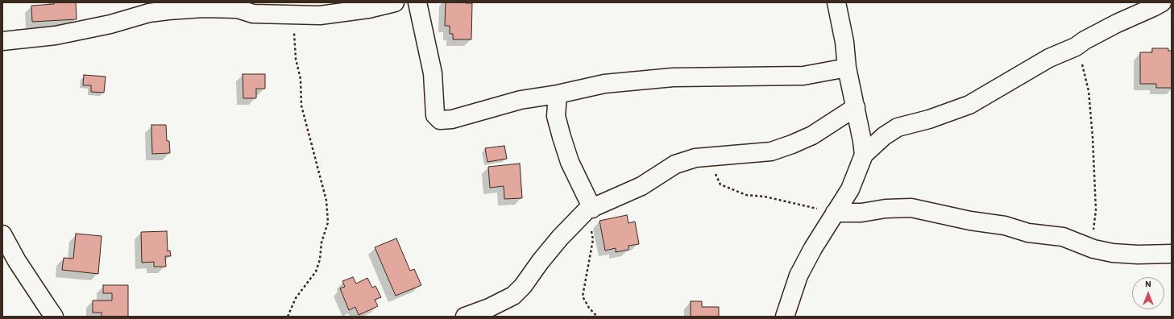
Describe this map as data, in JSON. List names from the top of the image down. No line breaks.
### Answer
{"north":"top"}
